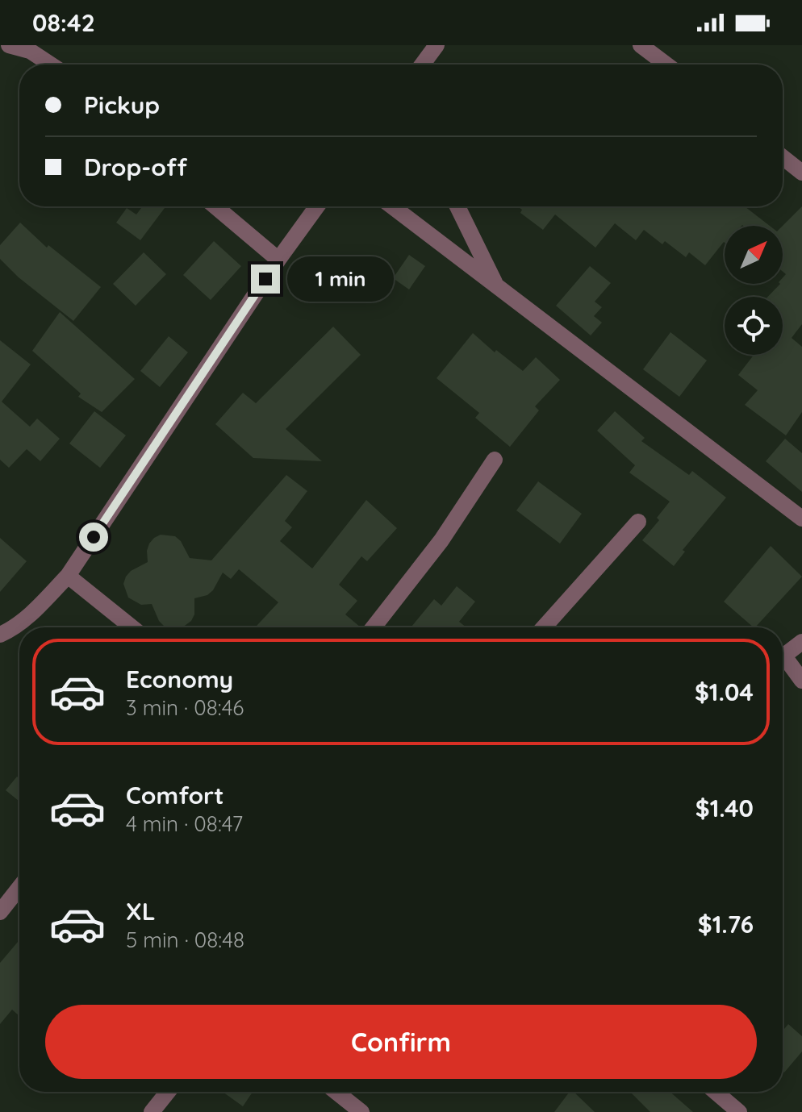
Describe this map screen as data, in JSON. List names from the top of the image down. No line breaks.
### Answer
{"north":"top right","page":{"status":"08:42","banner":["Pickup","Drop-off"],"bubble":"1 min","list":[{"name":"Economy","note":"3 min · 08:46","value":"$1.04"},{"name":"Comfort","note":"4 min · 08:47","value":"$1.40"},{"name":"XL","note":"5 min · 08:48","value":"$1.76"}],"buttons":"Confirm"}}
